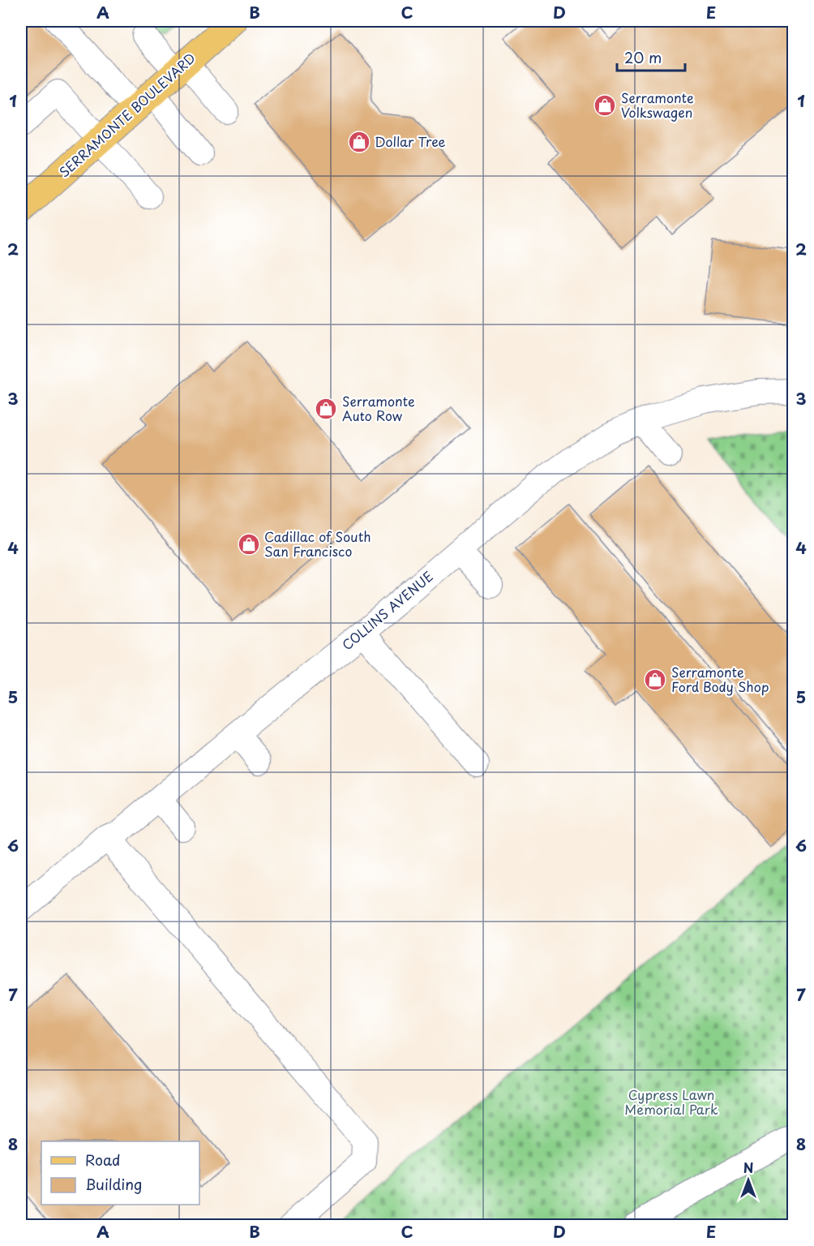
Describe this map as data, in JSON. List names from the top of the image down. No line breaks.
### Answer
{"streets":{"main road":["SERRAMONTE BOULEVARD"],"street":["COLLINS AVENUE"]},"parks":["Cypress Lawn Memorial Park"],"places":{"shop":["Serramonte Volkswagen","Dollar Tree","Serramonte Auto Row","Cadillac of South San Francisco","Serramonte Ford Body Shop"]},"legend":["Road","Building"],"scale_bar":"20 m","north":"top","grid":{"columns":["A","B","C","D","E"],"rows":["1","2","3","4","5","6","7","8"]}}
